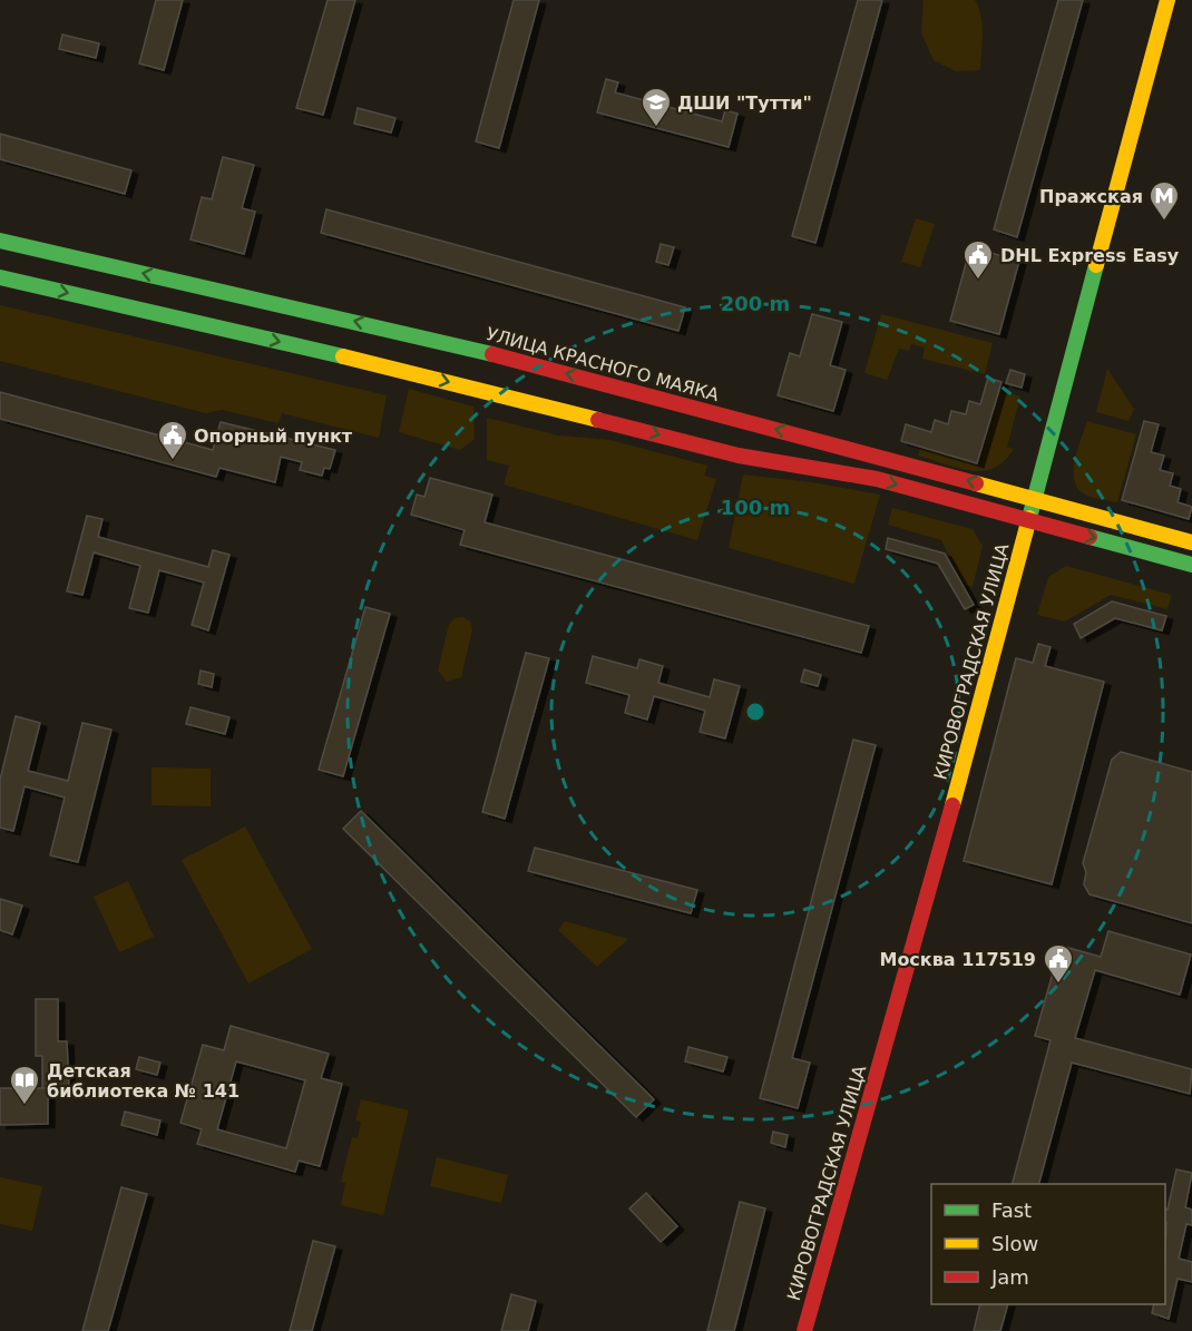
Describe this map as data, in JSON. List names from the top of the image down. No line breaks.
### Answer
{"streets":{"street":["УЛИЦА КРАСНОГО МАЯКА","КИРОВОГРАДСКАЯ УЛИЦА"]},"crossings":[["УЛИЦА КРАСНОГО МАЯКА","КИРОВОГРАДСКАЯ УЛИЦА"]],"places":{"school or university":["ДШИ \"Тутти\""],"metro station":["Пражская"],"public building":["DHL Express Easy","Опорный пункт","Москва 117519"],"library":["Детская библиотека № 141"]},"legend":["Fast","Slow","Jam"],"rings":["200 m","100 m"]}
